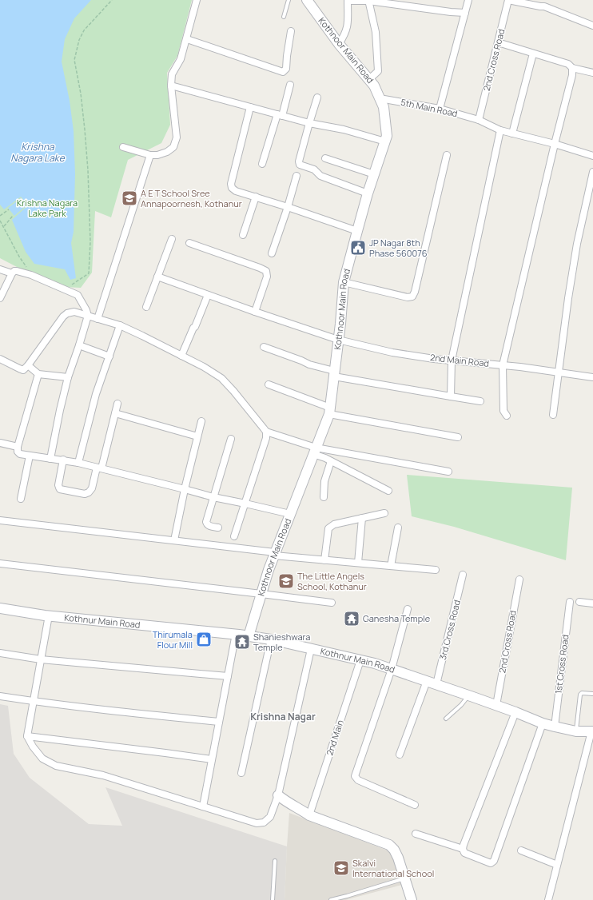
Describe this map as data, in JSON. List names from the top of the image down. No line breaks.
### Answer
{"streets":{"street":["Kothnoor Main Road","2nd Cross Road","5th Main Road","2nd Main Road","Kothnur Main Road","3rd Cross Road","1st Cross Road","2nd Main"]},"crossings":[["Kothnoor Main Road","5th Main Road"],["Kothnoor Main Road","2nd Main Road"],["Kothnoor Main Road","Kothnur Main Road"],["2nd Cross Road","5th Main Road"],["2nd Cross Road","Kothnur Main Road"],["Kothnur Main Road","3rd Cross Road"],["Kothnur Main Road","1st Cross Road"],["Kothnur Main Road","2nd Main"]],"districts":["Krishna Nagar"],"water":["Krishna Nagara Lake"],"parks":["Krishna Nagara Lake Park"],"places":{"school or university":["A E T School Sree Annapoornesh, Kothanur","The Little Angels School, Kothanur","Skalvi International School"],"public building":["JP Nagar 8th Phase 560076"],"temple":["Ganesha Temple","Shanieshwara Temple"],"shop":["Thirumala Flour Mill"]}}
